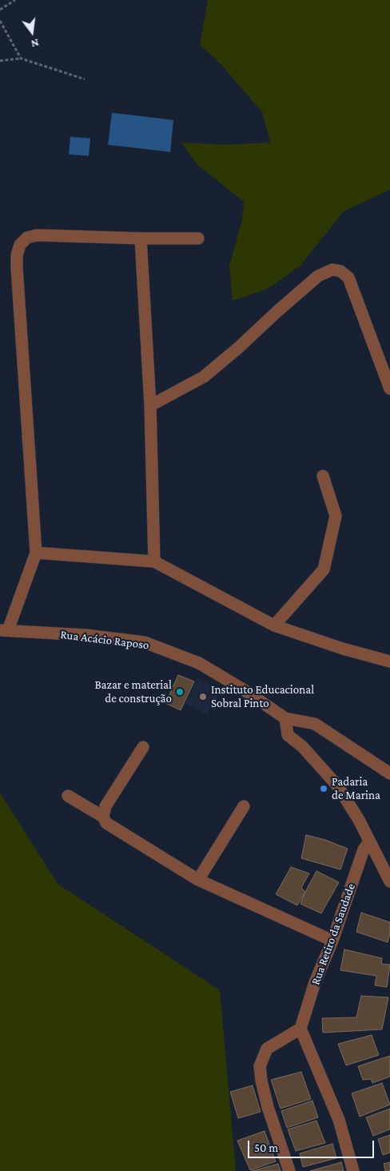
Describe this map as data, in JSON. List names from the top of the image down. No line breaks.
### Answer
{"streets":{"street":["Rua Acácio Raposo","Rua Retiro da Saudade"]},"places":["Bazar e material de construção","Instituto Educacional Sobral Pinto","Padaria de Marina"],"scale_bar":"50 m","north":"bottom"}
